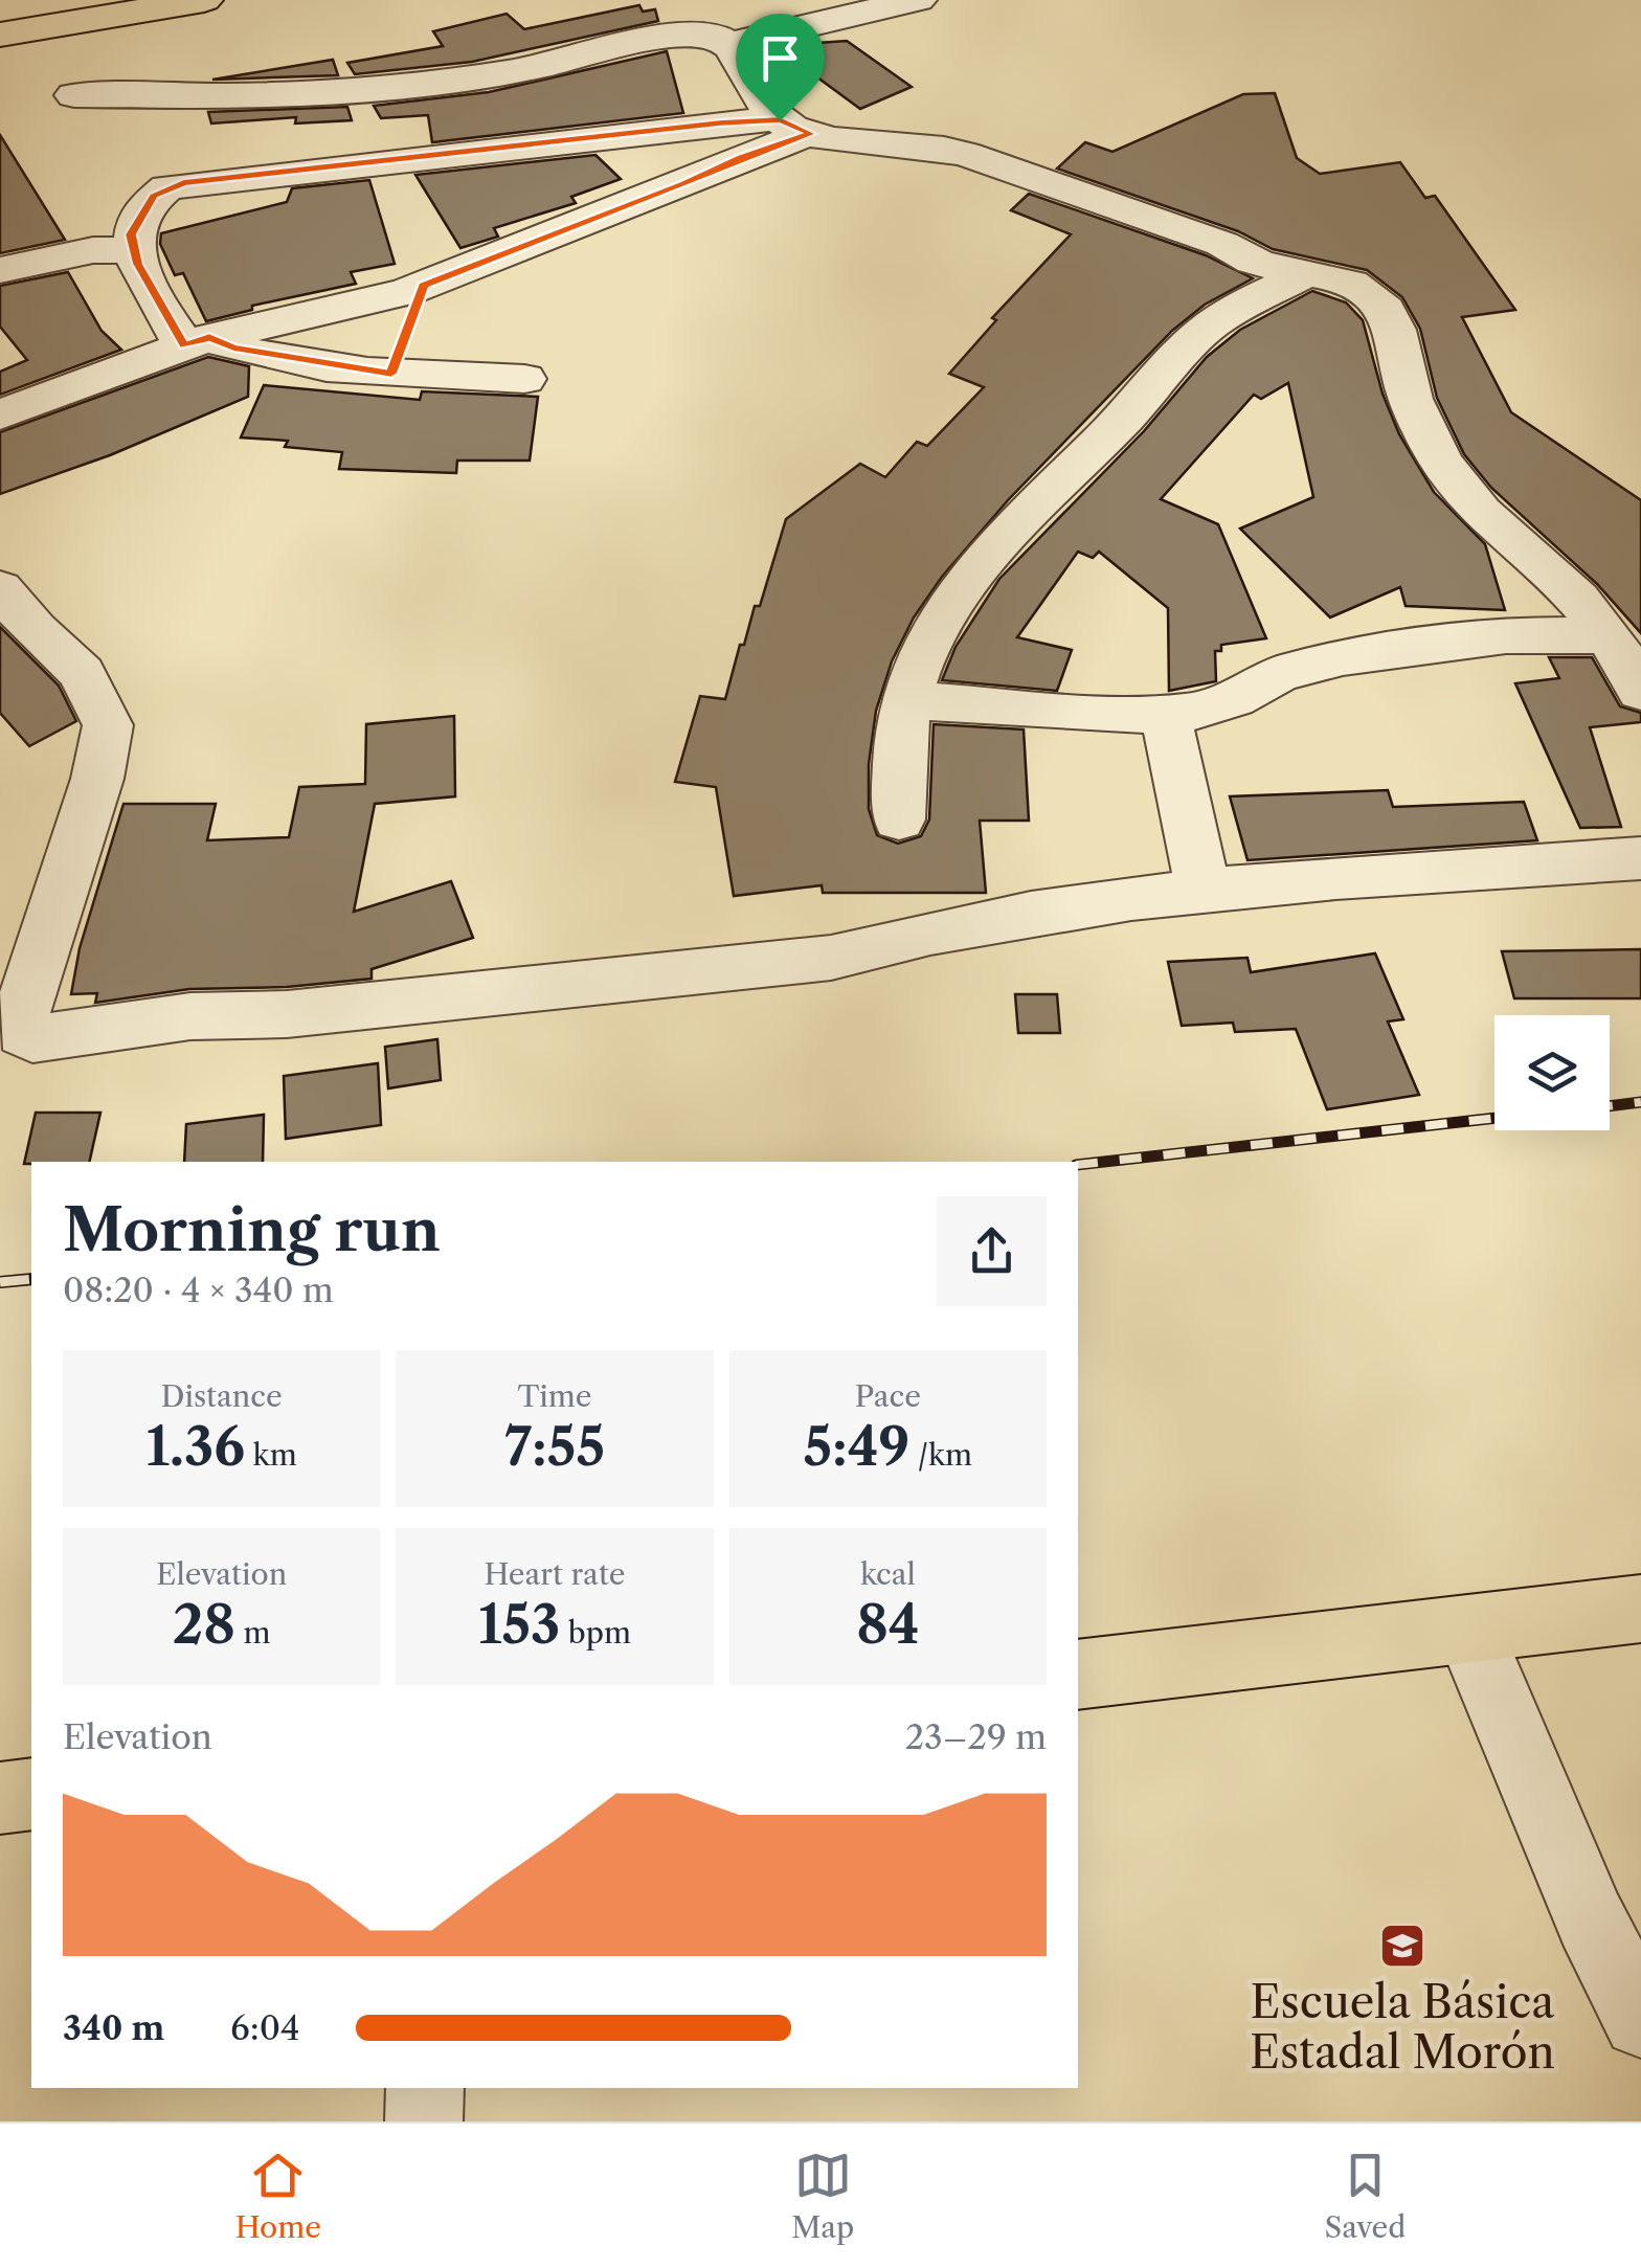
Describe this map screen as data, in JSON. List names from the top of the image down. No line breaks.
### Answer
{"places":{"school or university":["Escuela Básica Estadal Morón"]},"page":{"heading":["Morning run","08:20 · 4 × 340 m"],"stats":[["Distance","1.36 km"],["Time","7:55"],["Pace","5:49 /km"],["Elevation","28 m"],["Heart rate","153 bpm"],["kcal","84"]],"chart":["Elevation","23–29 m"],"list":[{"name":"340 m","note":"6:04"}],"tabs":["Home","Map","Saved"]}}
